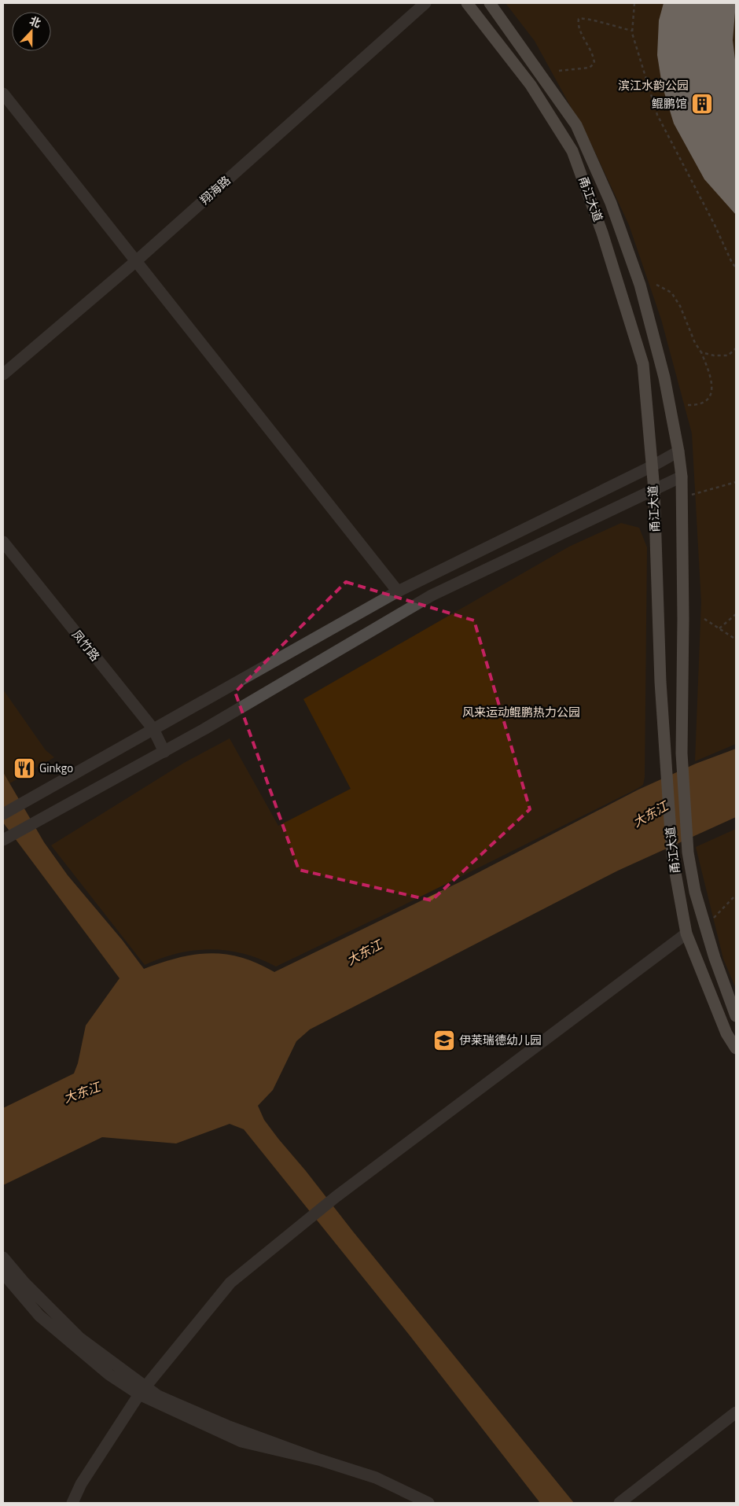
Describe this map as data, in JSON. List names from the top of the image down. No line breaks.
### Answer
{"streets":{"main road":["甬江大道"],"street":["翔海路","凤竹路"]},"water":["大东江"],"parks":["滨江水韵公园","风来运动鲲鹏热力公园"],"places":{"building":["鲲鹏馆"],"restaurant":["Ginkgo"],"school or university":["伊莱瑞德幼儿园"]},"north":"top"}
